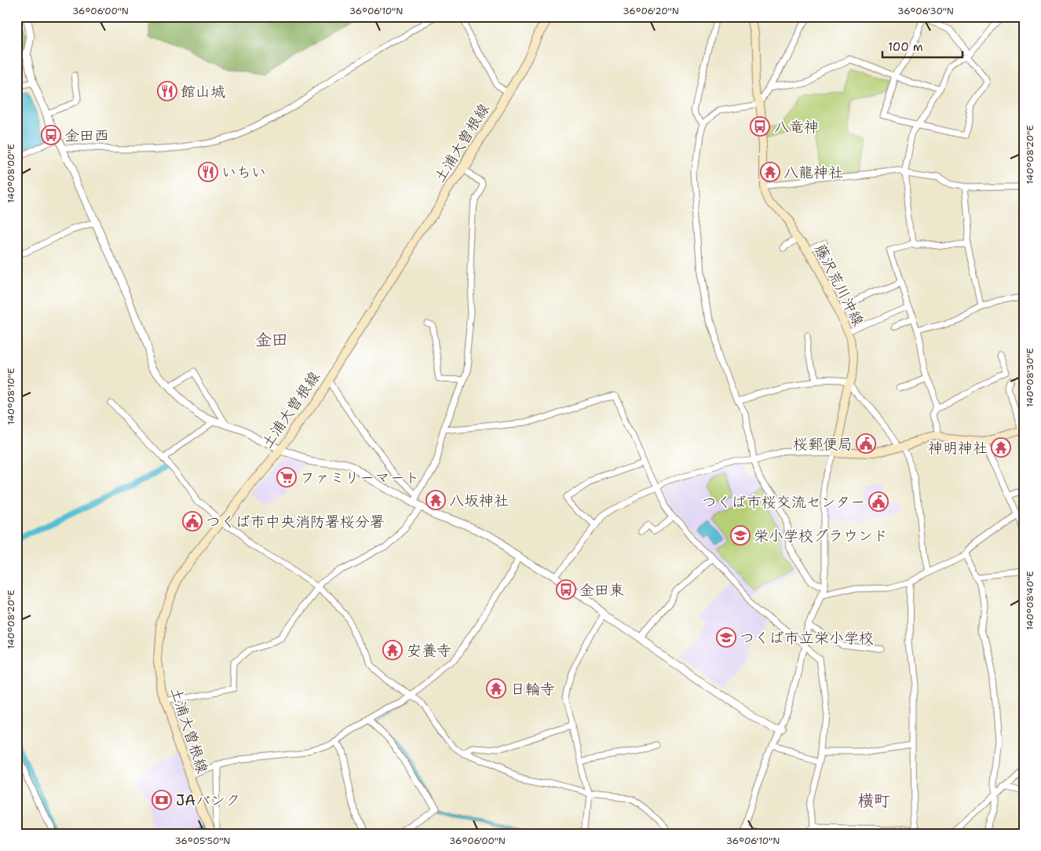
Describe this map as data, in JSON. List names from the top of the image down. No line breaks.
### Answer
{"streets":{"main road":["土浦大曽根線","藤沢荒川沖線"]},"districts":["金田","横町"],"places":{"restaurant":["館山城","いちい"],"bus stop":["八竜神","金田西","金田東"],"temple":["八龍神社","神明神社","八坂神社","安養寺","日輪寺"],"public building":["桜郵便局","つくば市桜交流センター","つくば市中央消防署桜分署"],"supermarket":["ファミリーマート"],"school or university":["栄小学校グラウンド","つくば市立栄小学校"],"bank":["JAバンク"]},"scale_bar":"100 m","coordinates":["36°06'00\"N","36°06'10\"N","36°06'20\"N","36°06'30\"N","140°08'20\"E","140°08'00\"E","140°08'30\"E","140°08'10\"E","140°08'40\"E","36°05'50\"N"]}
